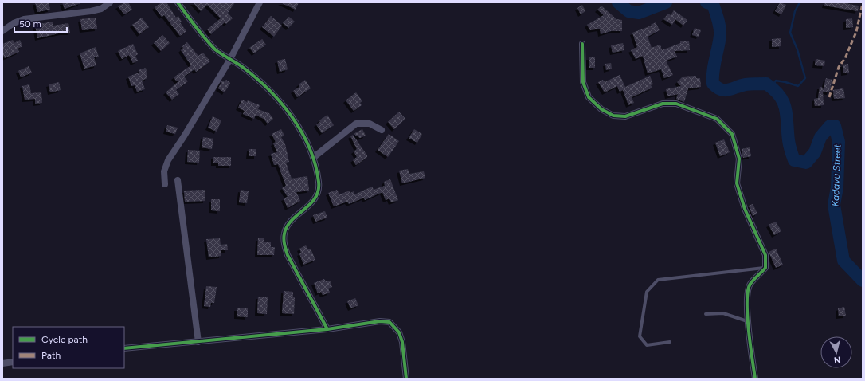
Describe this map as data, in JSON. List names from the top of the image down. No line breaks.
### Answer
{"water":["Kadavu Street"],"legend":["Cycle path","Path"],"scale_bar":"50 m","north":"bottom"}
